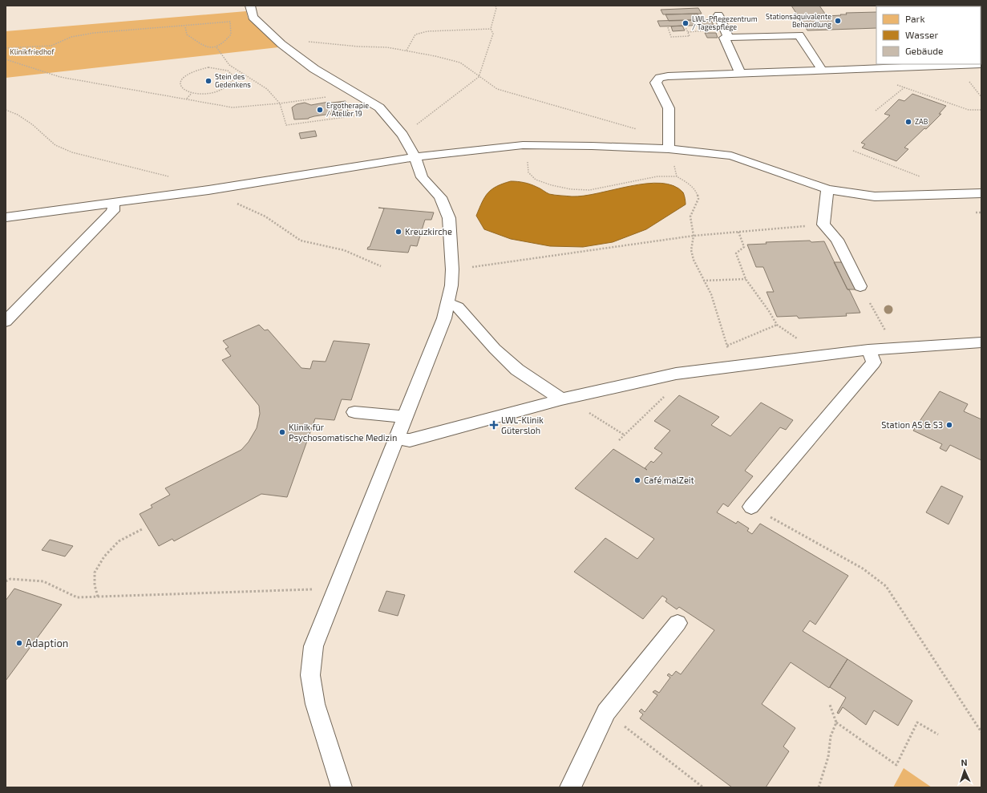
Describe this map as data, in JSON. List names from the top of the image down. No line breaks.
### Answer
{"parks":["Klinikfriedhof"],"places":{"other":["Stationsäquivalente Behandlung","LWL-Pflegezentrum / Tagespflege","Stein des Gedenkens","Ergotherapie / Ateller 19","ZAB","Kreuzkirche","Station AS & S3","Klinik für Psychosomatische Medizin","Café malZeit","Adaption"],"health":["LWL-Klinik Gütersloh"]},"legend":["Park","Wasser","Gebäude"],"north":"top"}
